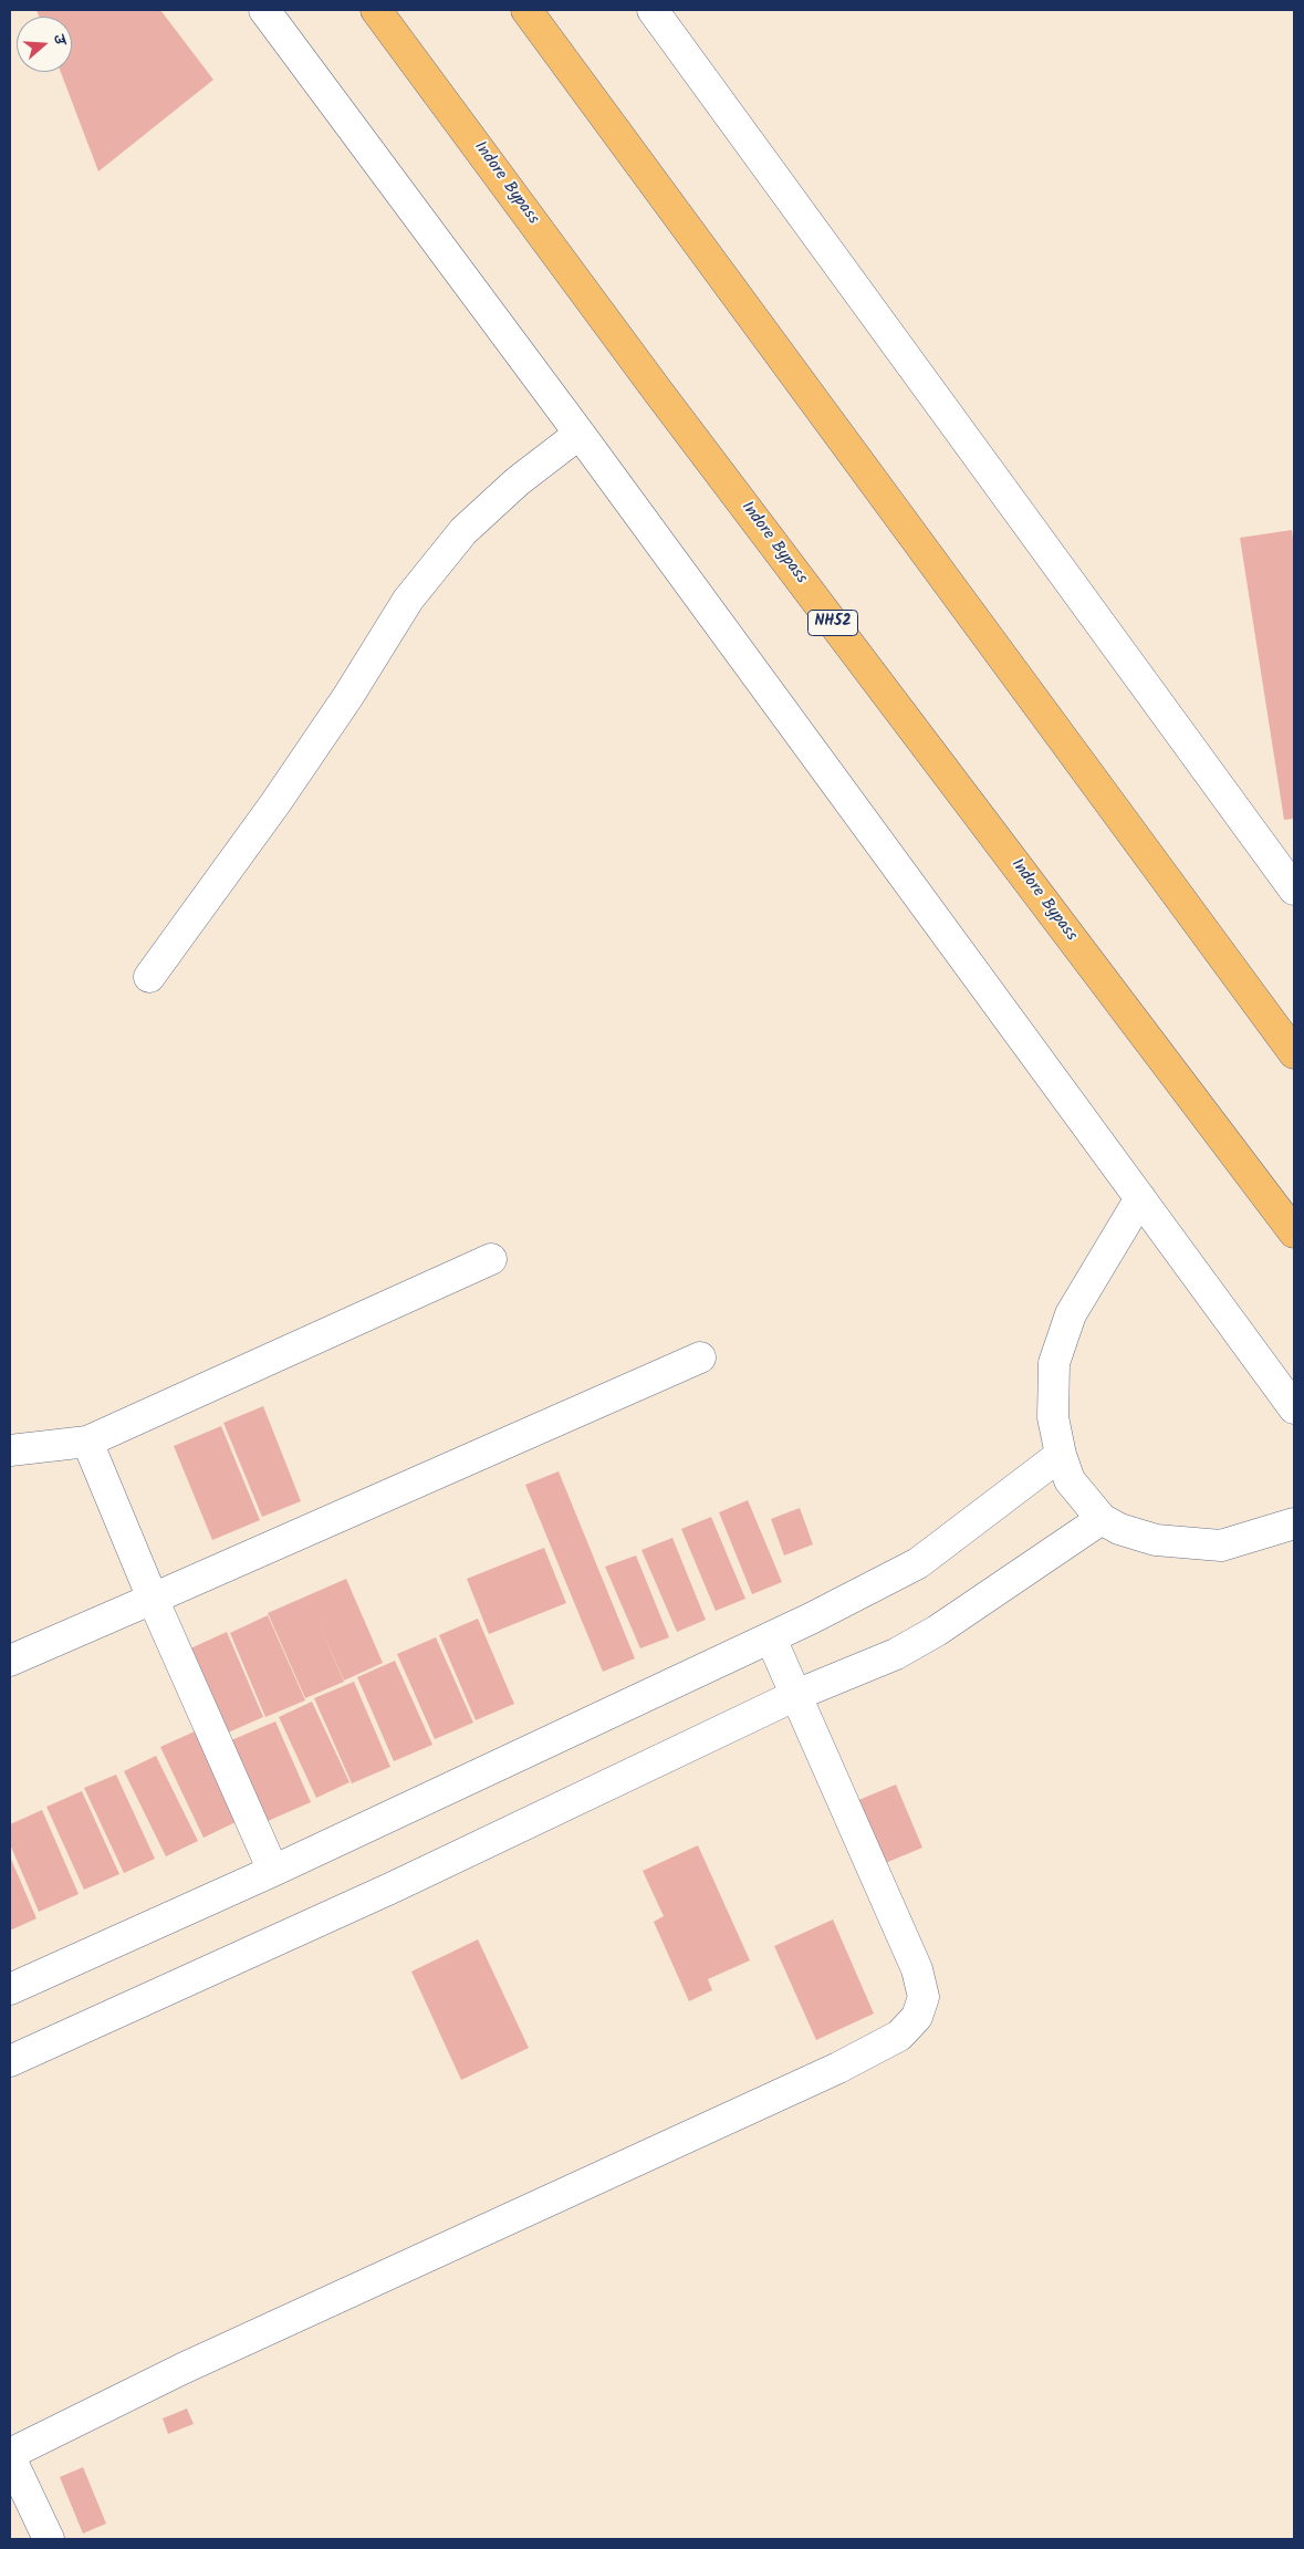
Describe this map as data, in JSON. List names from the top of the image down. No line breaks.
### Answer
{"streets":{"highway":["Indore Bypass","NH52"]},"north":"right"}
